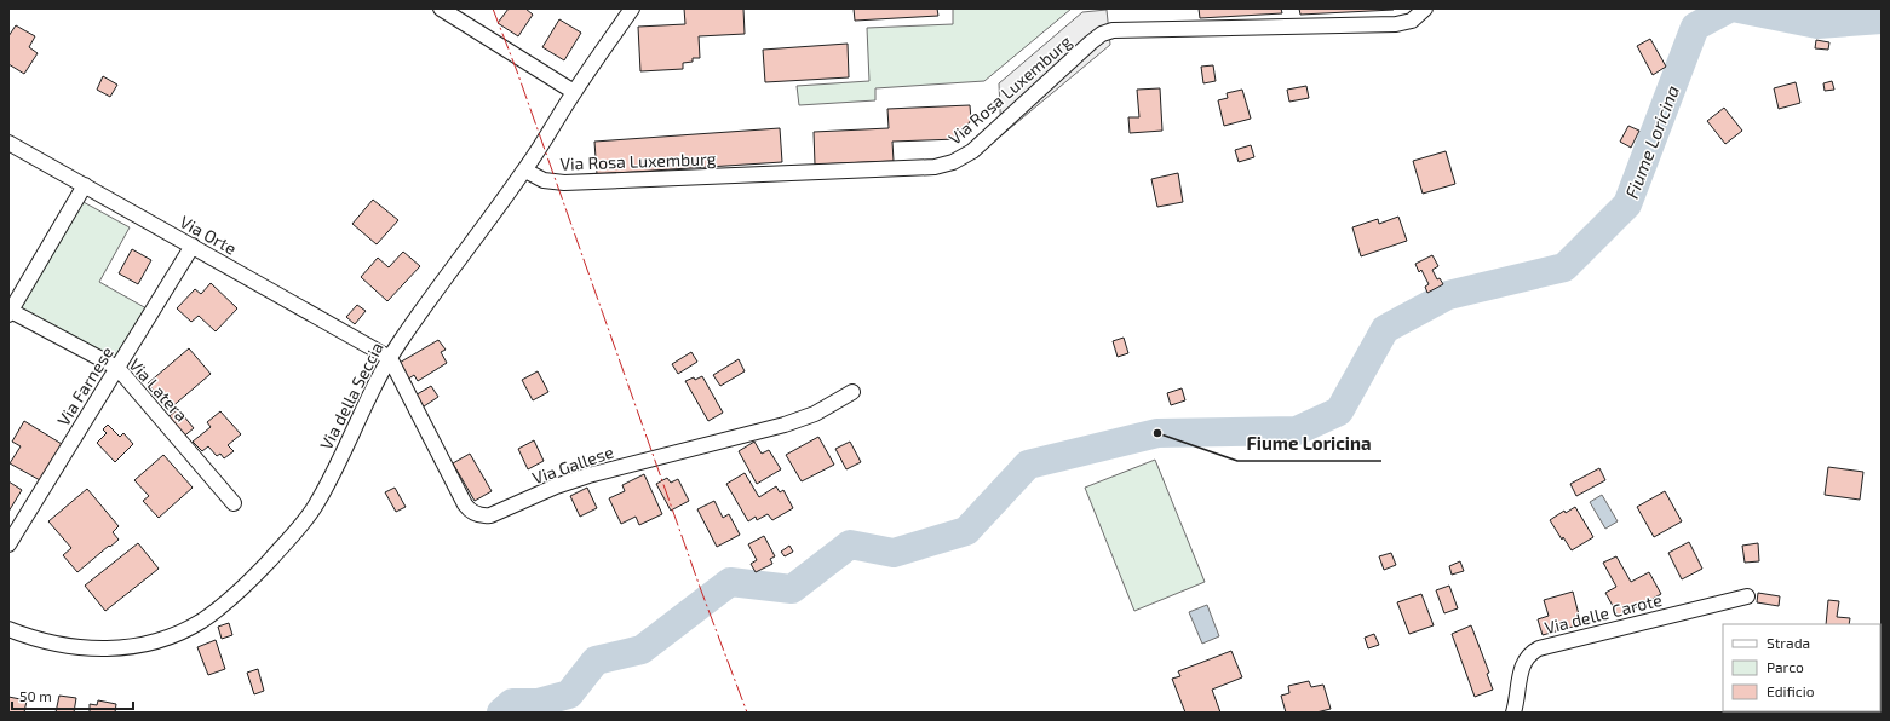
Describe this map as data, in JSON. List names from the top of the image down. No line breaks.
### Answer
{"streets":{"street":["Via Rosa Luxemburg","Via Orte","Via Farnese","Via Latera","Via della Seccia","Via Gallese","Via delle Carote"]},"crossings":[["Via Rosa Luxemburg","Via della Seccia"],["Via Orte","Via Farnese"],["Via Orte","Via della Seccia"],["Via Orte","Via Gallese"],["Via Farnese","Via Latera"],["Via della Seccia","Via Gallese"]],"water":["Fiume Loricina"],"places":["Fiume Loricina"],"legend":["Strada","Parco","Edificio"],"scale_bar":"50 m"}
